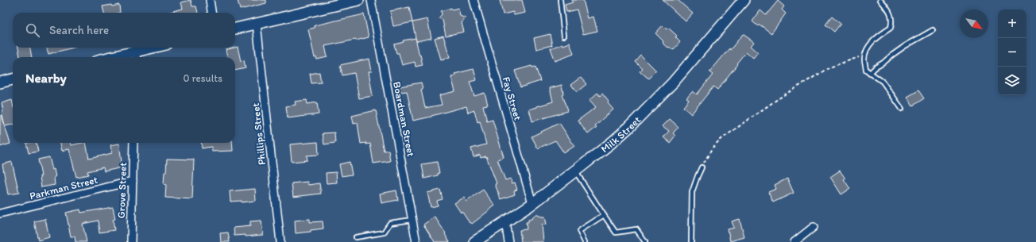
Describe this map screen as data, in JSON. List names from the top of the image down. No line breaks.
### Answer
{"streets":{"main road":["Milk Street"],"street":["Fay Street","Boardman Street","Phillips Street","Parkman Street","Grove Street"]},"crossings":[["Fay Street","Milk Street"],["Parkman Street","Grove Street"]],"north":"bottom right","page":{"map_buttons":["+","−"],"search":"Search here","heading":["Nearby","0 results"]}}
